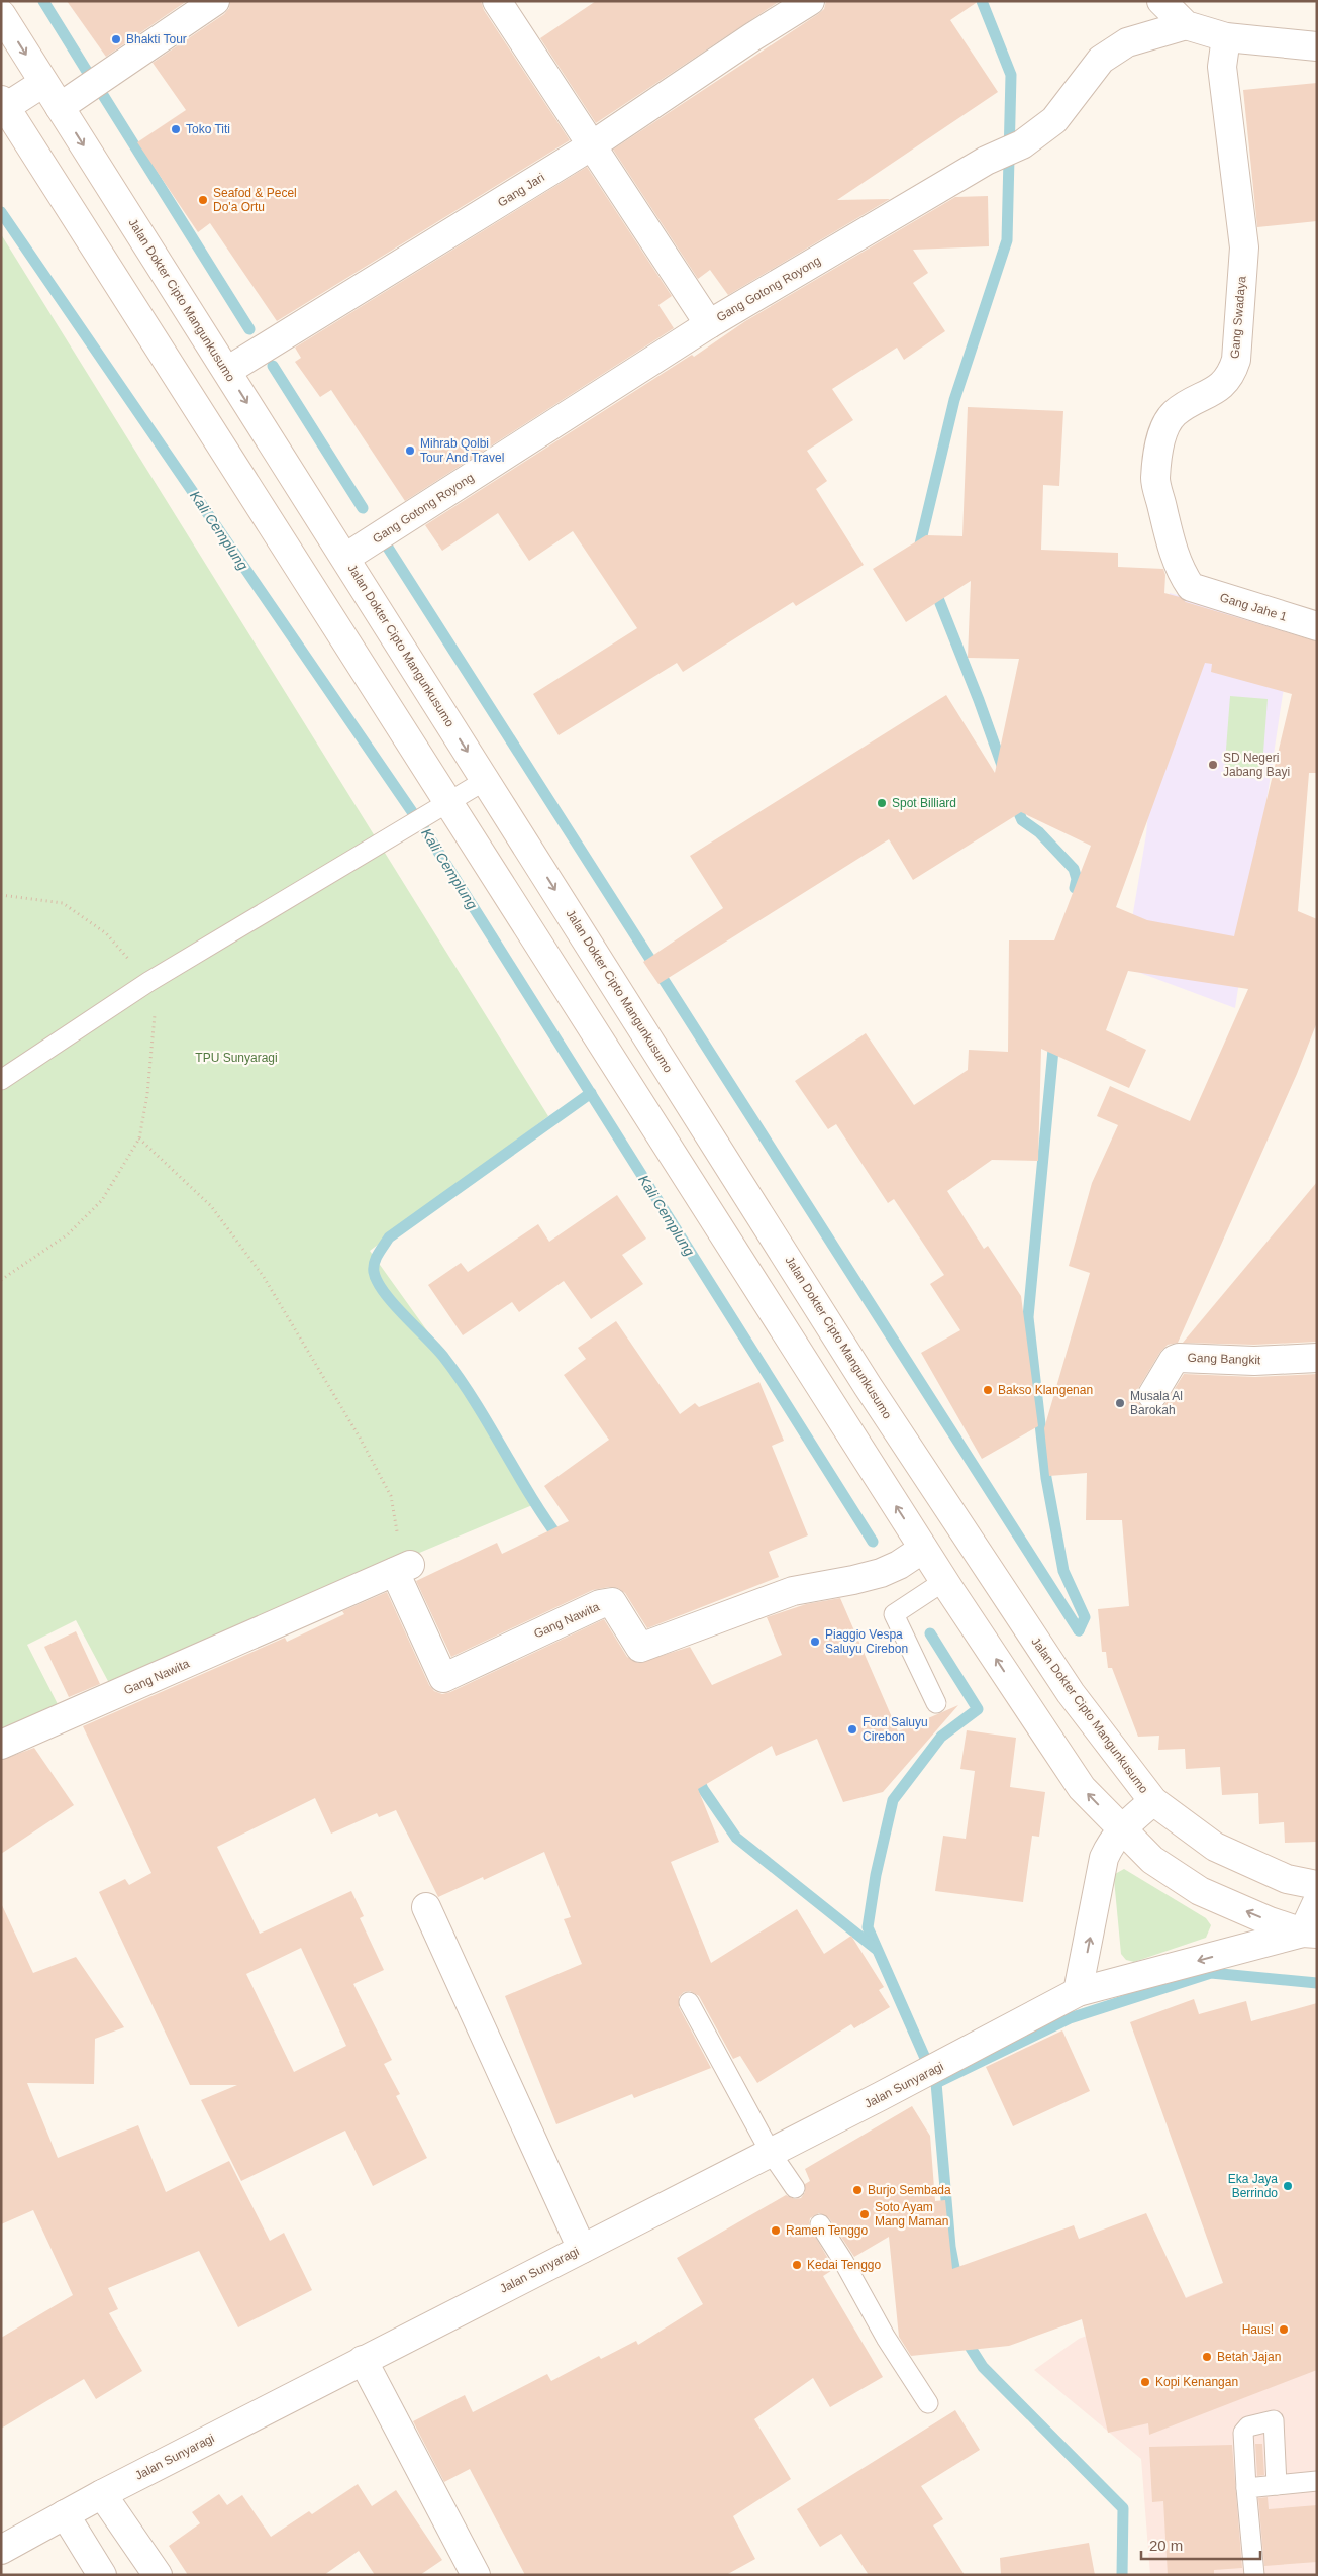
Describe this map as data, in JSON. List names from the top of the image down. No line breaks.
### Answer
{"streets":{"street":["Gang Jari","Gang Gotong Royong","Jalan Dokter Cipto Mangunkusumo","Gang Swadaya","Gang Jahe 1","Gang Bangkit","Gang Nawita","Jalan Sunyaragi"]},"crossings":[["Gang Jari","Jalan Dokter Cipto Mangunkusumo"],["Gang Gotong Royong","Jalan Dokter Cipto Mangunkusumo"],["Gang Swadaya","Gang Jahe 1"]],"water":["Kali Cemplung"],"parks":["TPU Sunyaragi"],"places":["Bhakti Tour","Toko Titi","Seafod & Pecel Do'a Ortu","Mihrab Qolbi Tour And Travel","SD Negeri Jabang Bayi","Spot Billiard","Bakso Klangenan","Musala Al Barokah","Piaggio Vespa Saluyu Cirebon","Ford Saluyu Cirebon","Eka Jaya Berrindo","Burjo Sembada","Soto Ayam Mang Maman","Ramen Tenggo","Kedai Tenggo","Haus!","Betah Jajan","Kopi Kenangan"],"scale_bar":"20 m"}
